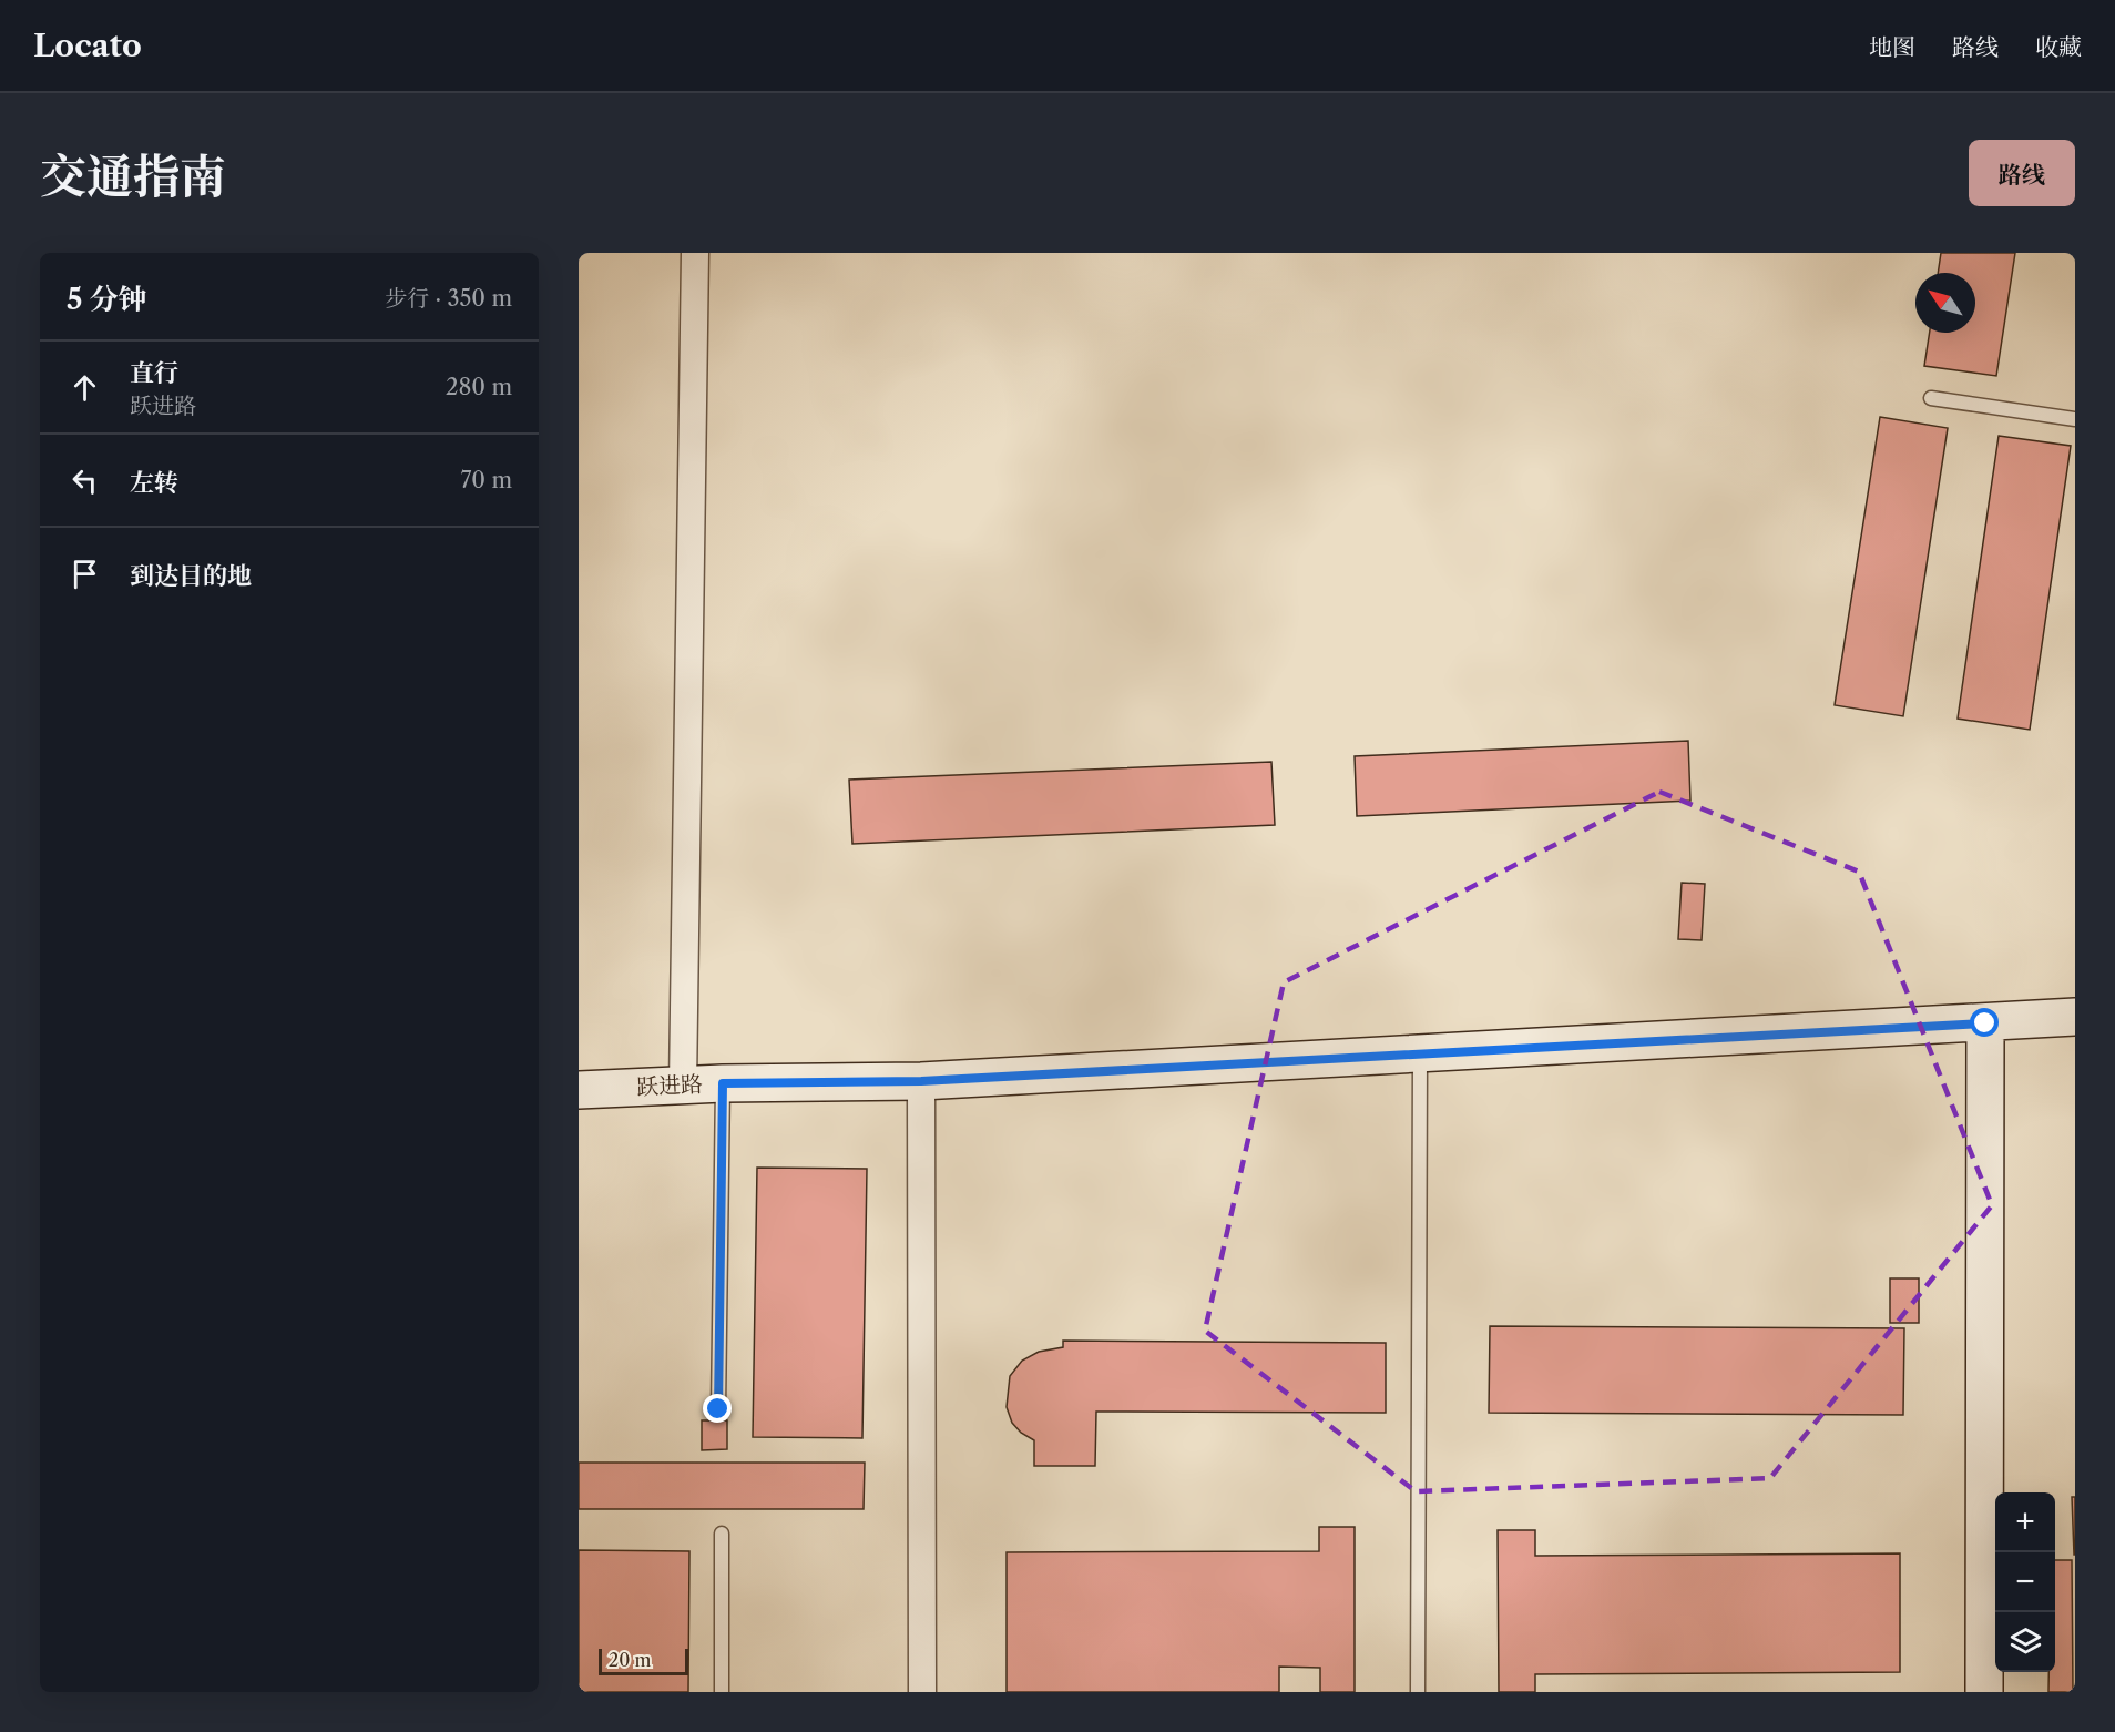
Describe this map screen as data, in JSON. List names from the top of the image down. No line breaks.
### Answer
{"streets":{"main road":["跃进路"]},"scale_bar":"20 m","north":"top left","page":{"header":"Locato","nav":["地图","路线","收藏"],"title":"交通指南","buttons":"路线","heading":["5 分钟","步行 · 350 m"],"list":[["直行","跃进路","280 m"],["左转","70 m"],"到达目的地"],"map_buttons":["+","−"],"scale":"20 m"}}
